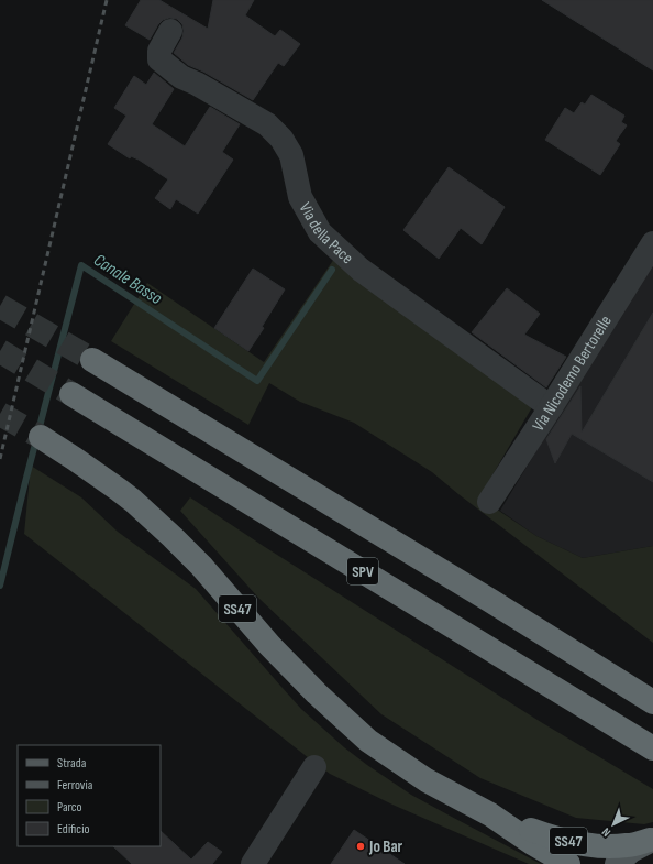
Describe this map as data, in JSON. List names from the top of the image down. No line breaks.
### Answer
{"streets":{"highway":["SPV","SS47"],"street":["Via della Pace","Via Nicodemo Bertorelle"]},"crossings":[["Via della Pace","Via Nicodemo Bertorelle"]],"water":["Canale Basso"],"places":["Jo Bar"],"legend":["Strada","Ferrovia","Parco","Edificio"],"north":"bottom left"}
